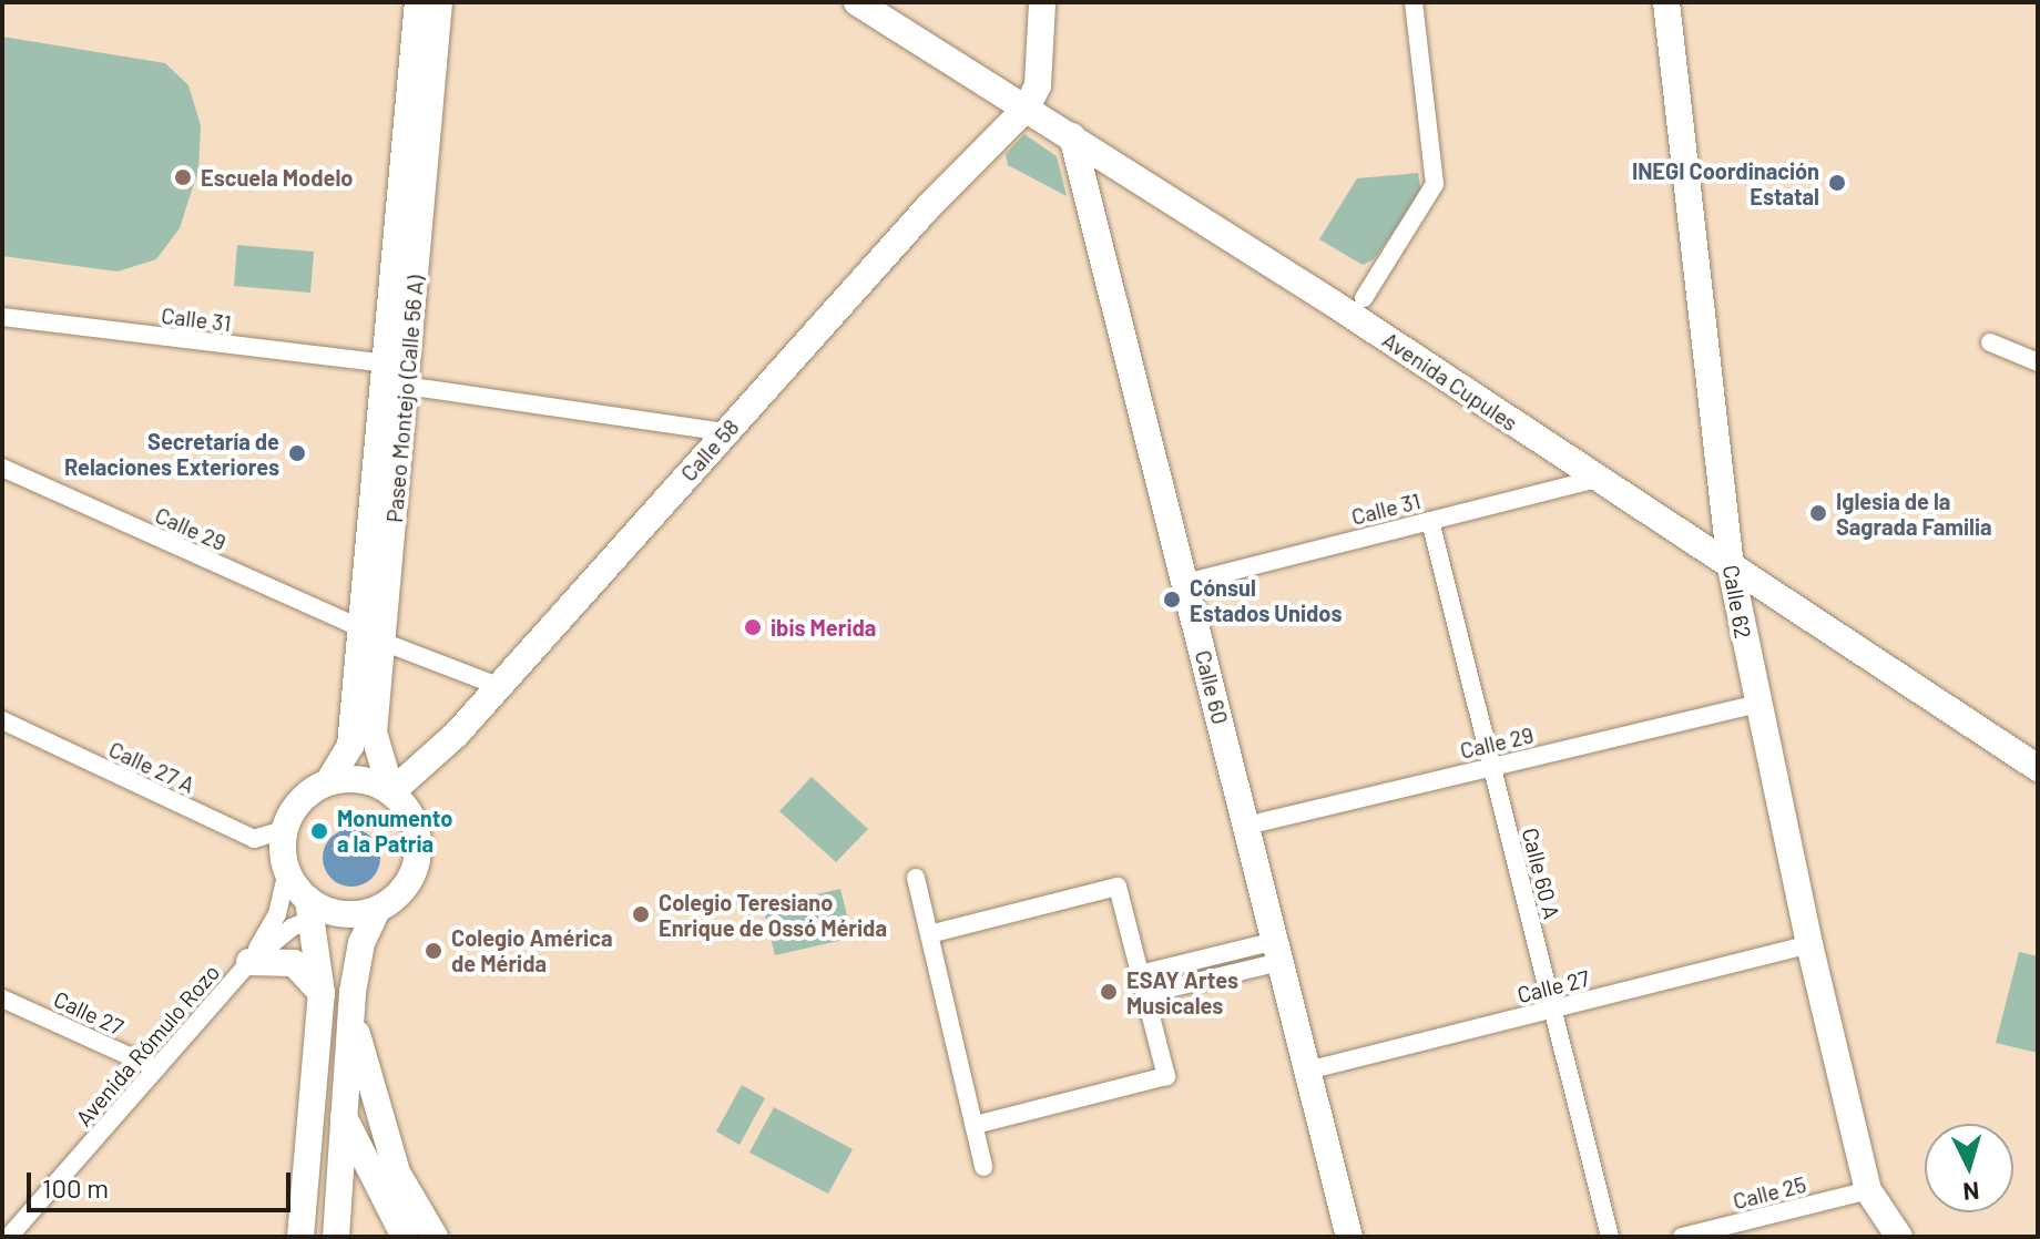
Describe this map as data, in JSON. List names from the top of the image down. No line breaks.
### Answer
{"streets":{"main road":["Avenida Cupules","Paseo Montejo (Calle 56 A)","Calle 58","Calle 62","Calle 60"],"street":["Calle 31","Calle 29","Calle 27 A","Calle 60 A","Calle 27","Avenida Rómulo Rozo","Calle 25"]},"crossings":[["Calle 31","Avenida Cupules"],["Calle 31","Paseo Montejo (Calle 56 A)"],["Calle 31","Calle 60"],["Calle 31","Calle 60 A"],["Avenida Cupules","Calle 58"],["Avenida Cupules","Calle 62"],["Avenida Cupules","Calle 60"],["Paseo Montejo (Calle 56 A)","Calle 58"],["Paseo Montejo (Calle 56 A)","Calle 29"],["Paseo Montejo (Calle 56 A)","Calle 27 A"],["Paseo Montejo (Calle 56 A)","Avenida Rómulo Rozo"],["Calle 58","Calle 29"],["Calle 58","Calle 27 A"],["Calle 58","Avenida Rómulo Rozo"],["Calle 29","Calle 62"],["Calle 29","Calle 60"],["Calle 29","Calle 60 A"],["Calle 62","Calle 27"],["Calle 62","Calle 25"],["Calle 60","Calle 27"],["Calle 27 A","Avenida Rómulo Rozo"],["Calle 60 A","Calle 27"],["Calle 27","Avenida Rómulo Rozo"]],"places":["Escuela Modelo","INEGI Coordinación Estatal","Secretaría de Relaciones Exteriores","Iglesia de la Sagrada Familia","Cónsul Estados Unidos","ibis Merida","Monumento a la Patria","Colegio Teresiano Enrique de Ossó Mérida","Colegio América de Mérida","ESAY Artes Musicales"],"scale_bar":"100 m","north":"bottom"}
